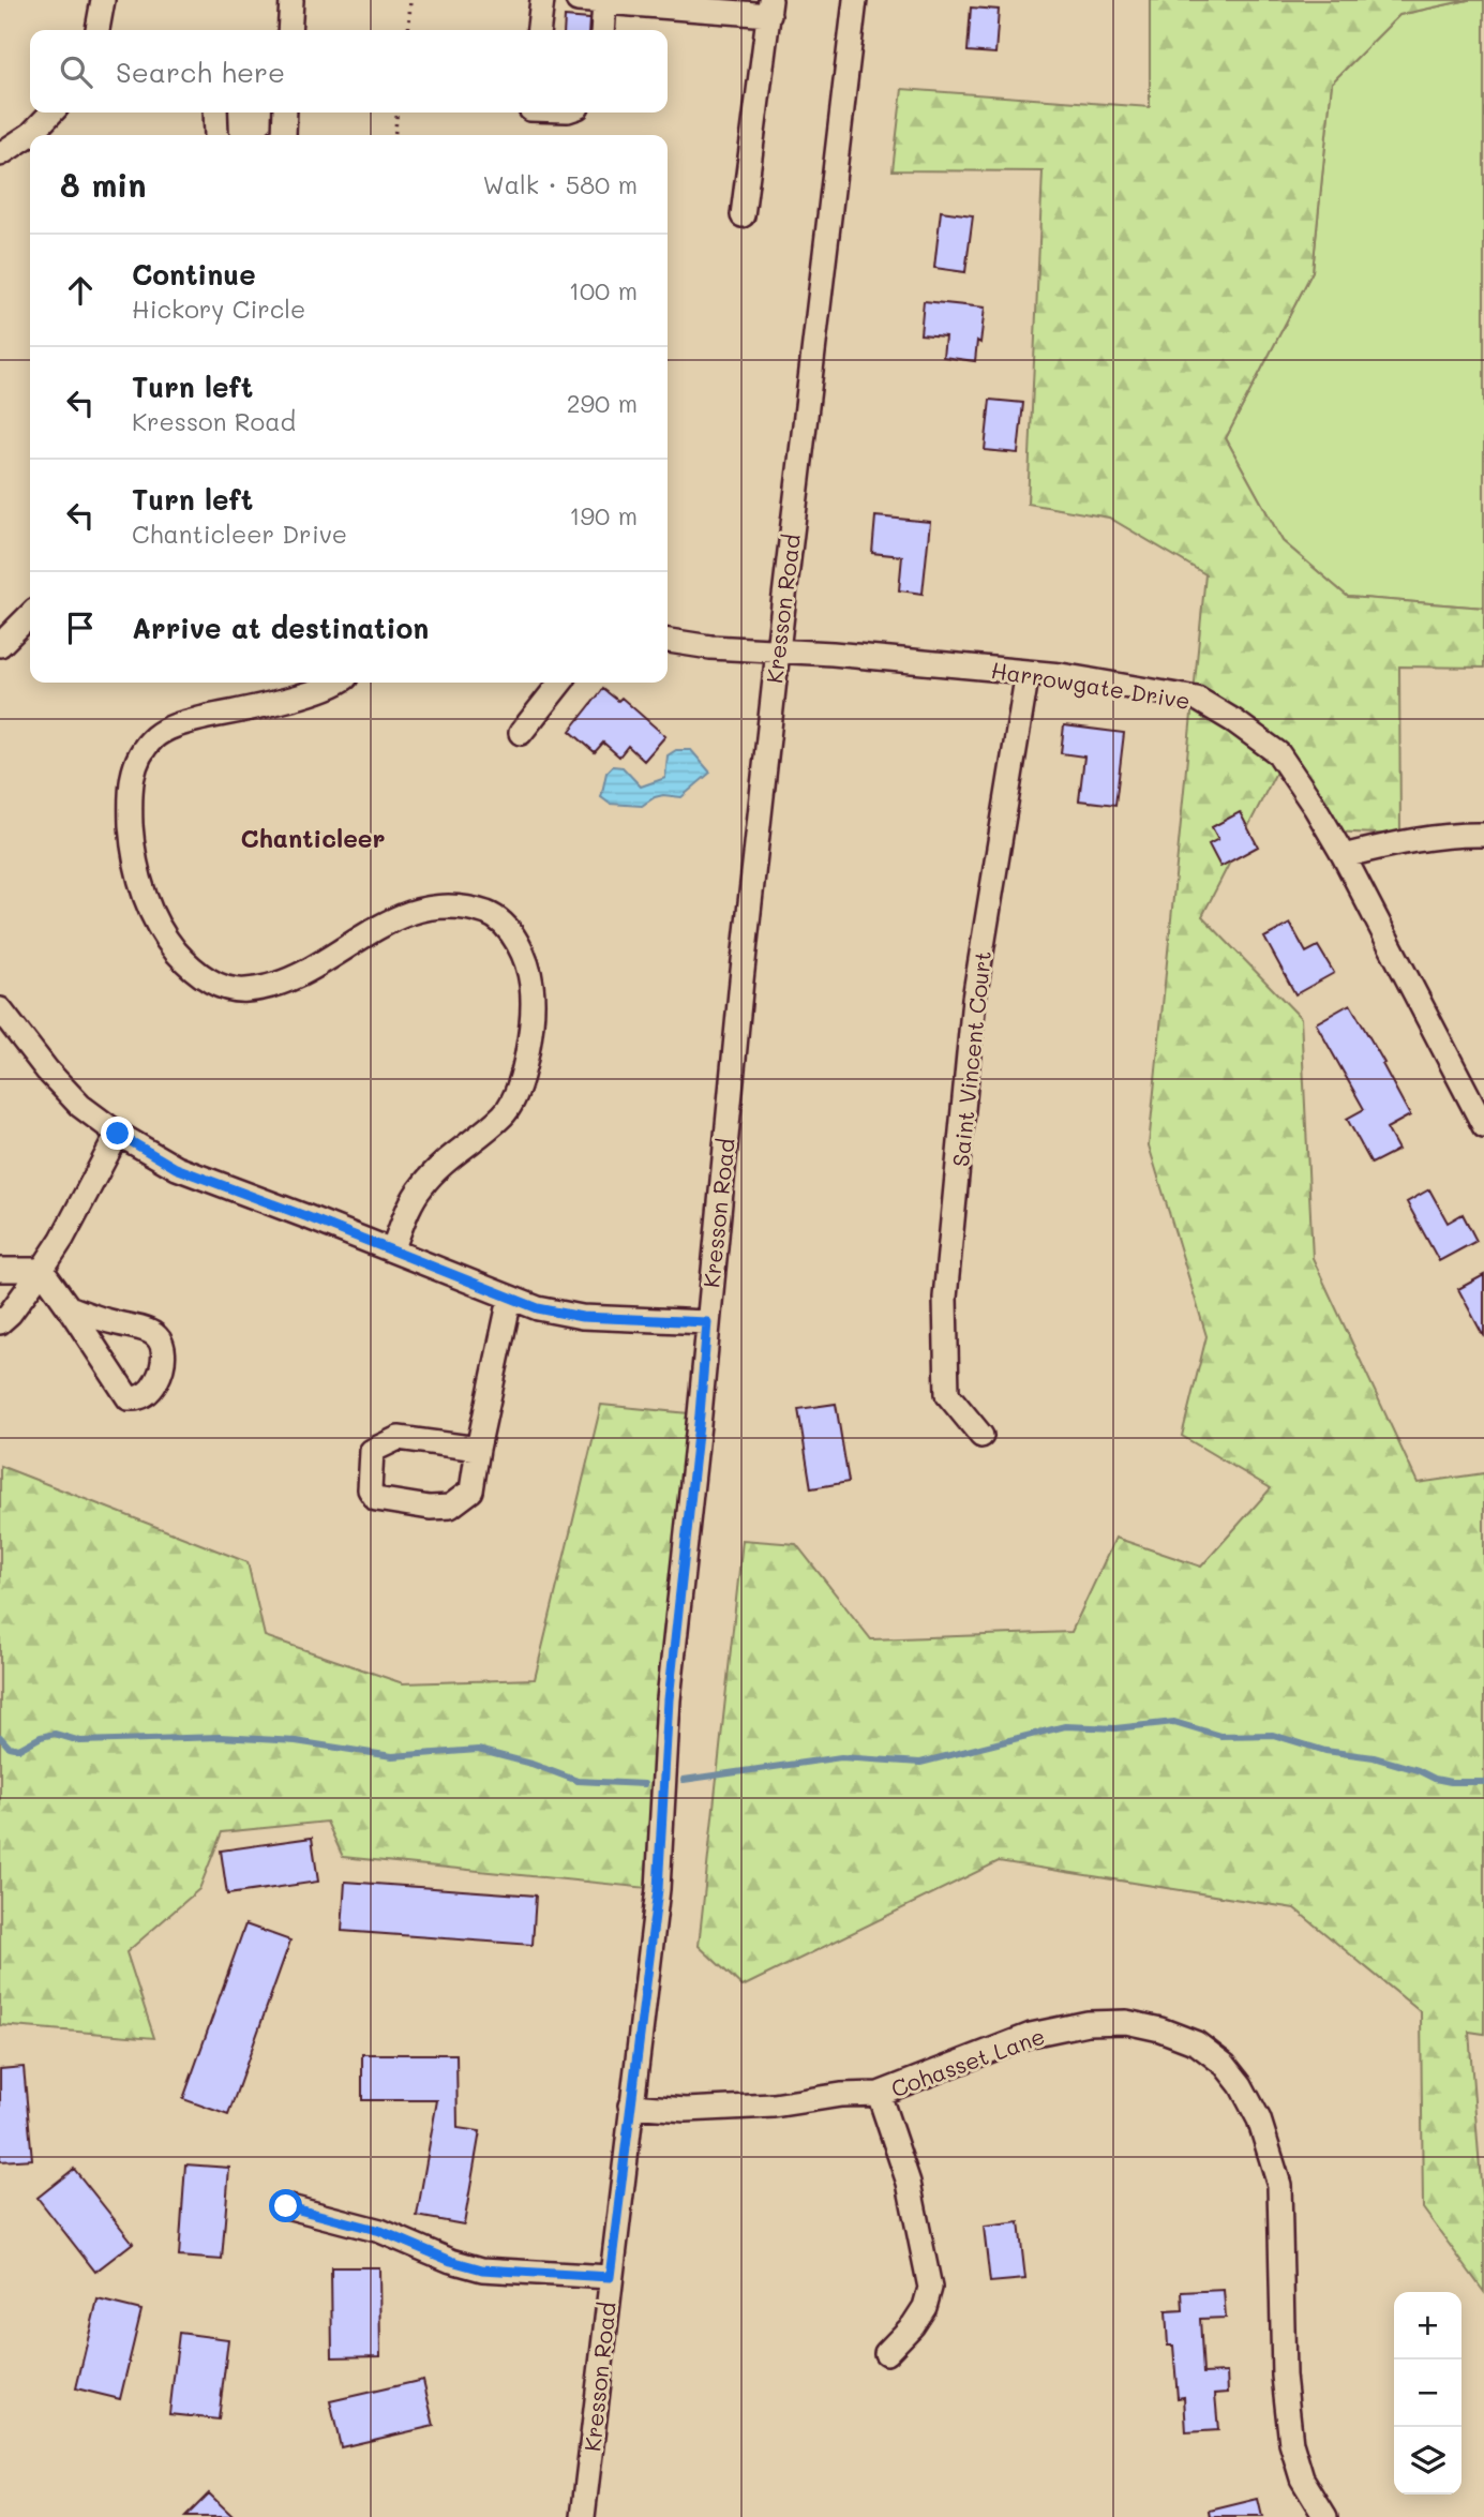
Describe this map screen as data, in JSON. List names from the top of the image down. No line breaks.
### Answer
{"streets":{"street":["Kresson Road","Harrowgate Drive","Saint Vincent Court","Cohasset Lane"]},"crossings":[["Kresson Road","Harrowgate Drive"],["Kresson Road","Cohasset Lane"],["Harrowgate Drive","Saint Vincent Court"]],"districts":["Chanticleer"],"page":{"search":"Search here","heading":["8 min","Walk · 580 m"],"list":[["Continue","Hickory Circle","100 m"],["Turn left","Kresson Road","290 m"],["Turn left","Chanticleer Drive","190 m"],"Arrive at destination"],"map_buttons":["+","−"]}}
